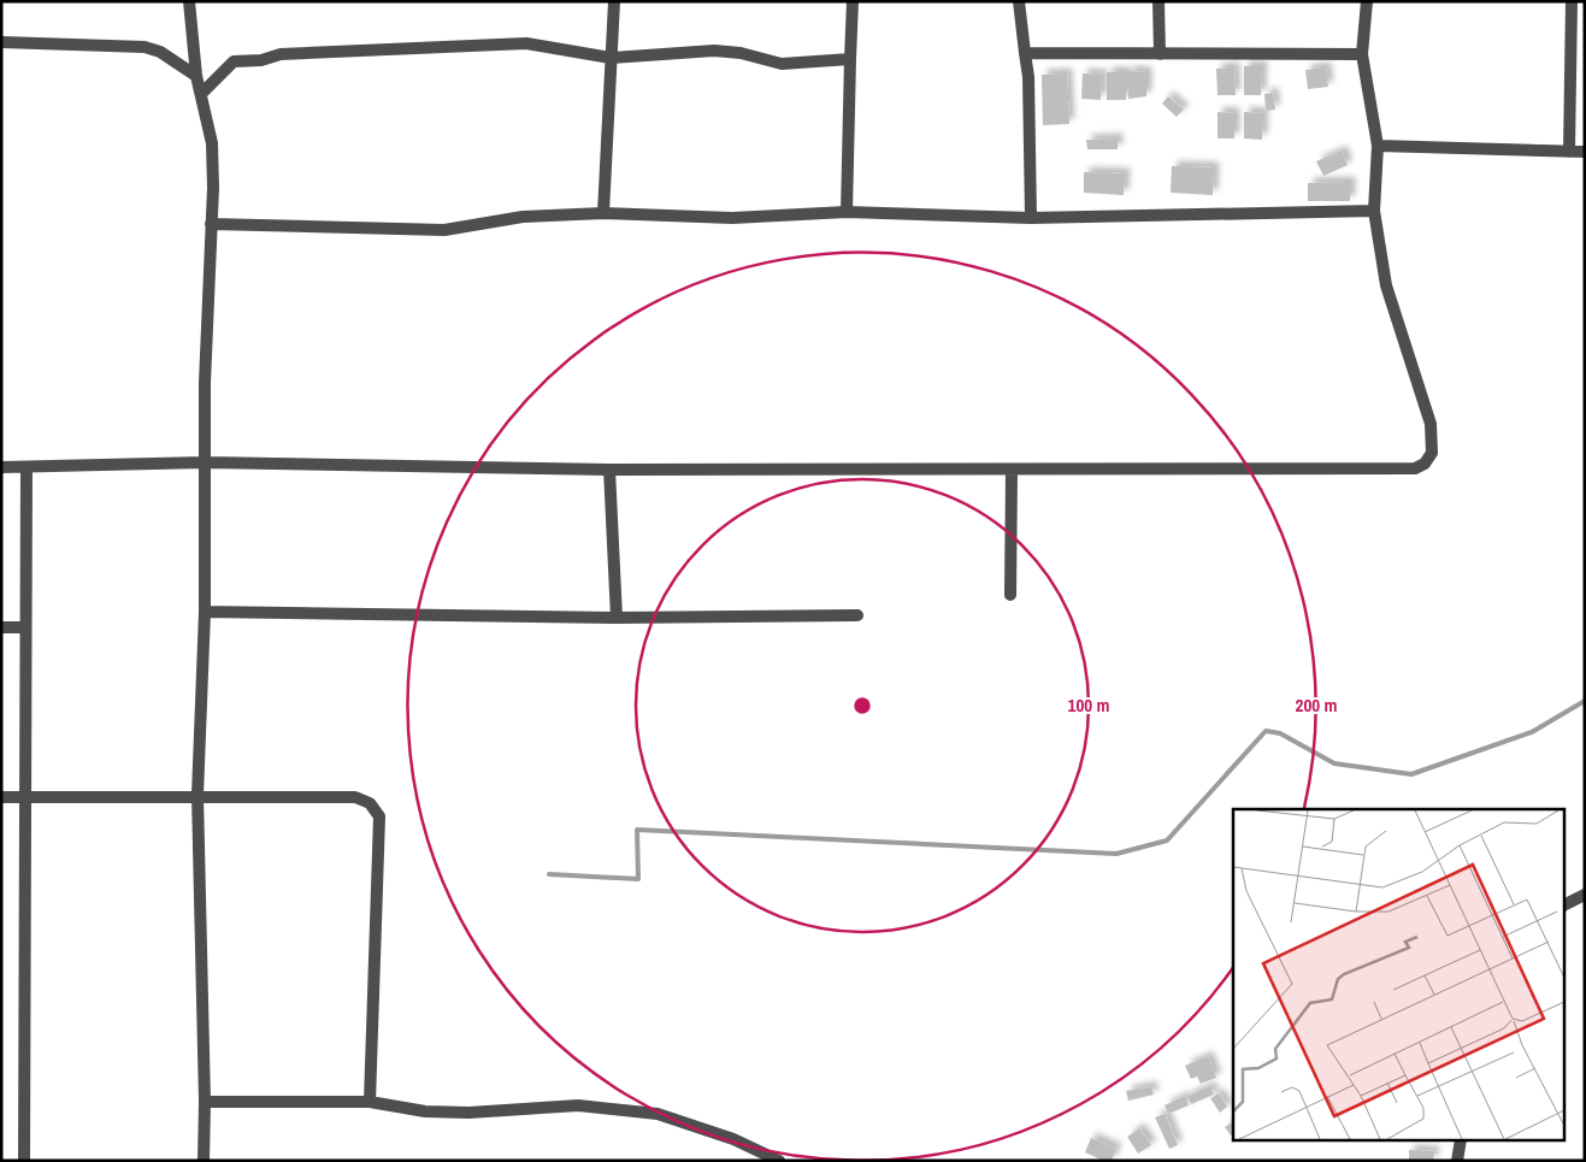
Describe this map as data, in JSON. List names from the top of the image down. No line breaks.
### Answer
{"rings":["100 m","200 m"]}
